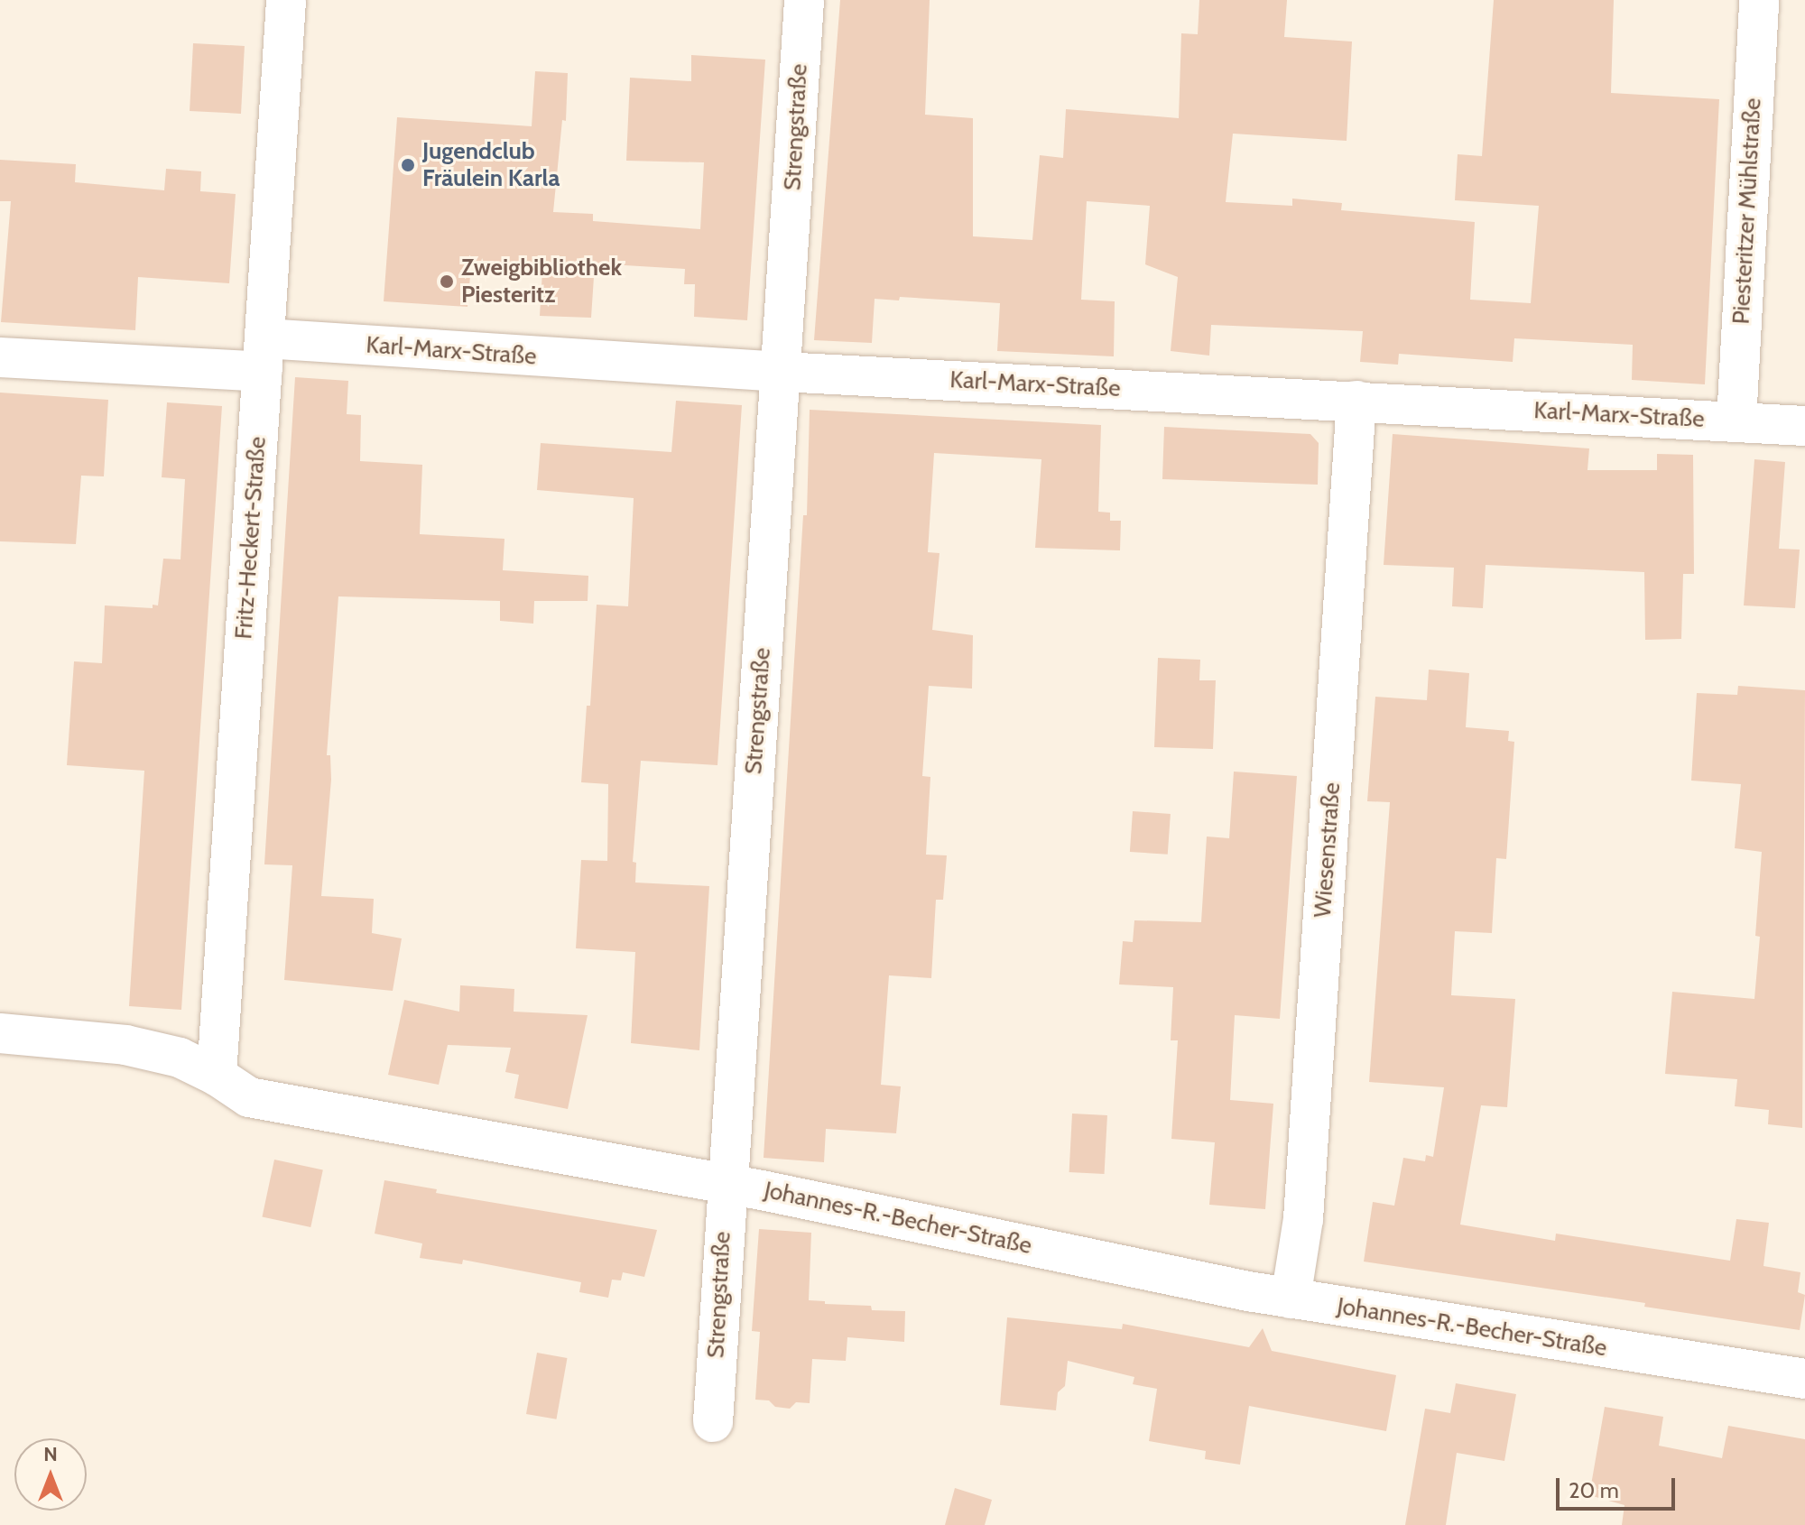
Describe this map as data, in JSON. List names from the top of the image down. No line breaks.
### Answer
{"streets":{"street":["Strengstraße","Piesteritzer Mühlstraße","Karl-Marx-Straße","Fritz-Heckert-Straße","Wiesenstraße","Johannes-R.-Becher-Straße"]},"crossings":[["Strengstraße","Karl-Marx-Straße"],["Strengstraße","Johannes-R.-Becher-Straße"],["Piesteritzer Mühlstraße","Karl-Marx-Straße"],["Karl-Marx-Straße","Fritz-Heckert-Straße"],["Karl-Marx-Straße","Wiesenstraße"],["Fritz-Heckert-Straße","Johannes-R.-Becher-Straße"],["Wiesenstraße","Johannes-R.-Becher-Straße"]],"places":["Jugendclub Fräulein Karla","Zweigbibliothek Piesteritz"],"scale_bar":"20 m","north":"top"}
